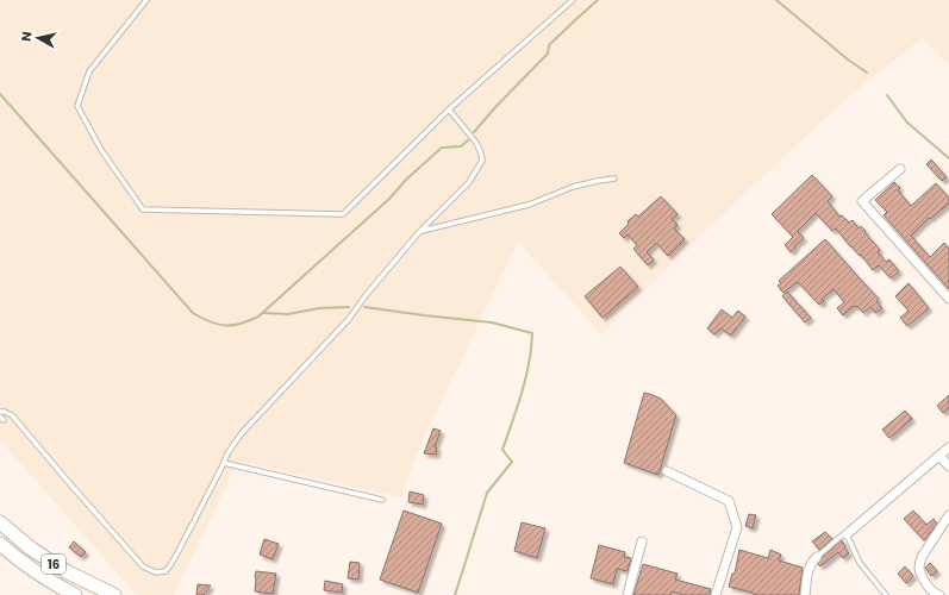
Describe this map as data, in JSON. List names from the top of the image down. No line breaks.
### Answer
{"streets":{"main road":["16"]},"north":"left"}
